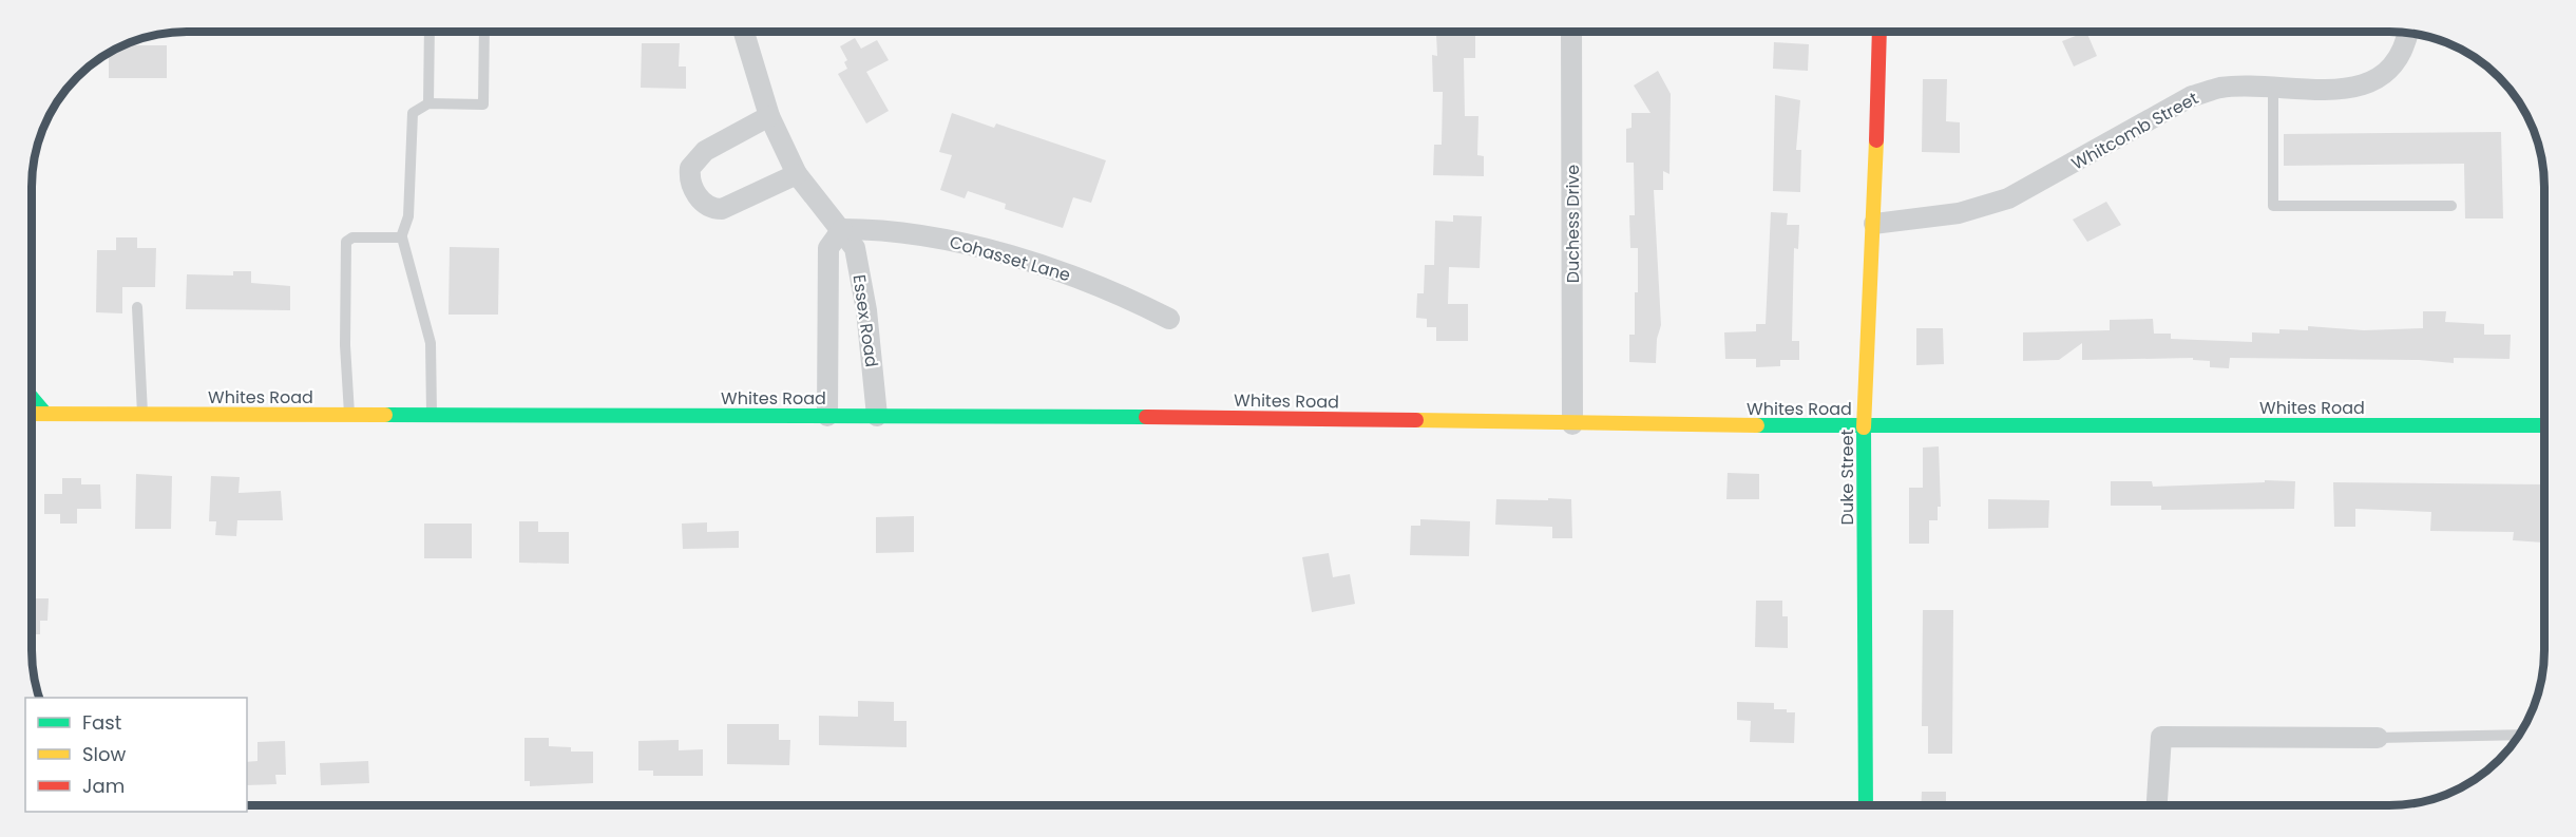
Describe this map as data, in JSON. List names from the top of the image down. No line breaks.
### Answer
{"streets":{"street":["Whitcomb Street","Duchess Drive","Cohasset Lane","Essex Road","Whites Road","Duke Street"]},"crossings":[["Whitcomb Street","Duke Street"],["Duchess Drive","Whites Road"],["Cohasset Lane","Essex Road"],["Essex Road","Whites Road"],["Whites Road","Duke Street"]],"legend":["Fast","Slow","Jam"]}
